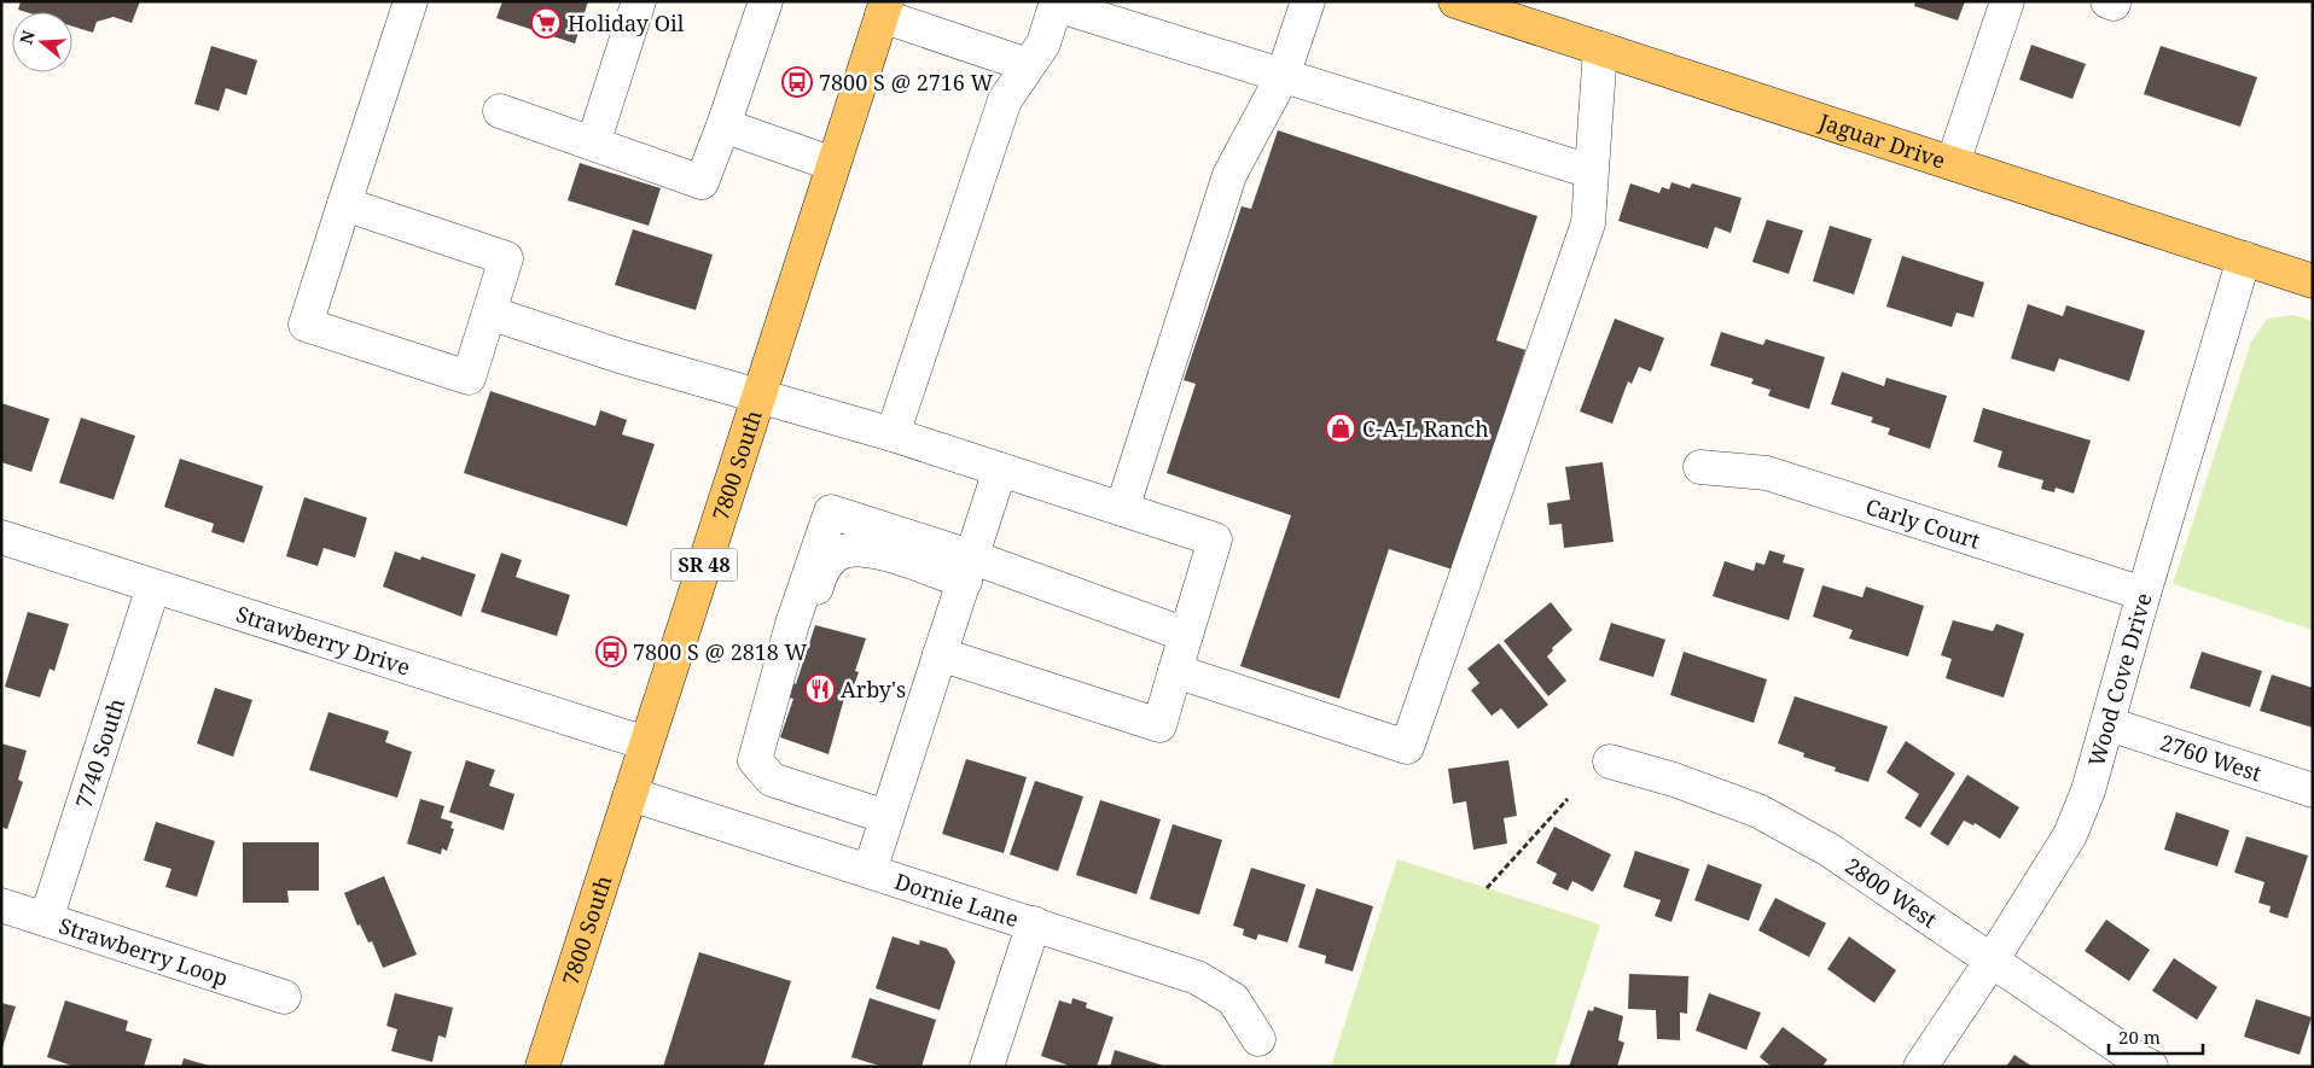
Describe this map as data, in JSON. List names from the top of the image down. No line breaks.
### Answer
{"streets":{"main road":["Jaguar Drive","7800 South","SR 48"],"street":["Carly Court","Strawberry Drive","Wood Cove Drive","7740 South","2760 West","2800 West","Dornie Lane","Strawberry Loop"]},"crossings":[["Jaguar Drive","Wood Cove Drive"],["7800 South","Strawberry Drive"],["7800 South","Dornie Lane"],["Carly Court","Wood Cove Drive"],["Strawberry Drive","7740 South"],["Wood Cove Drive","2760 West"],["Wood Cove Drive","2800 West"],["7740 South","Strawberry Loop"]],"places":{"supermarket":["Holiday Oil"],"bus stop":["7800 S @ 2716 W","7800 S @ 2818 W"],"shop":["C-A-L Ranch"],"restaurant":["Arby's"]},"scale_bar":"20 m","north":"left"}
